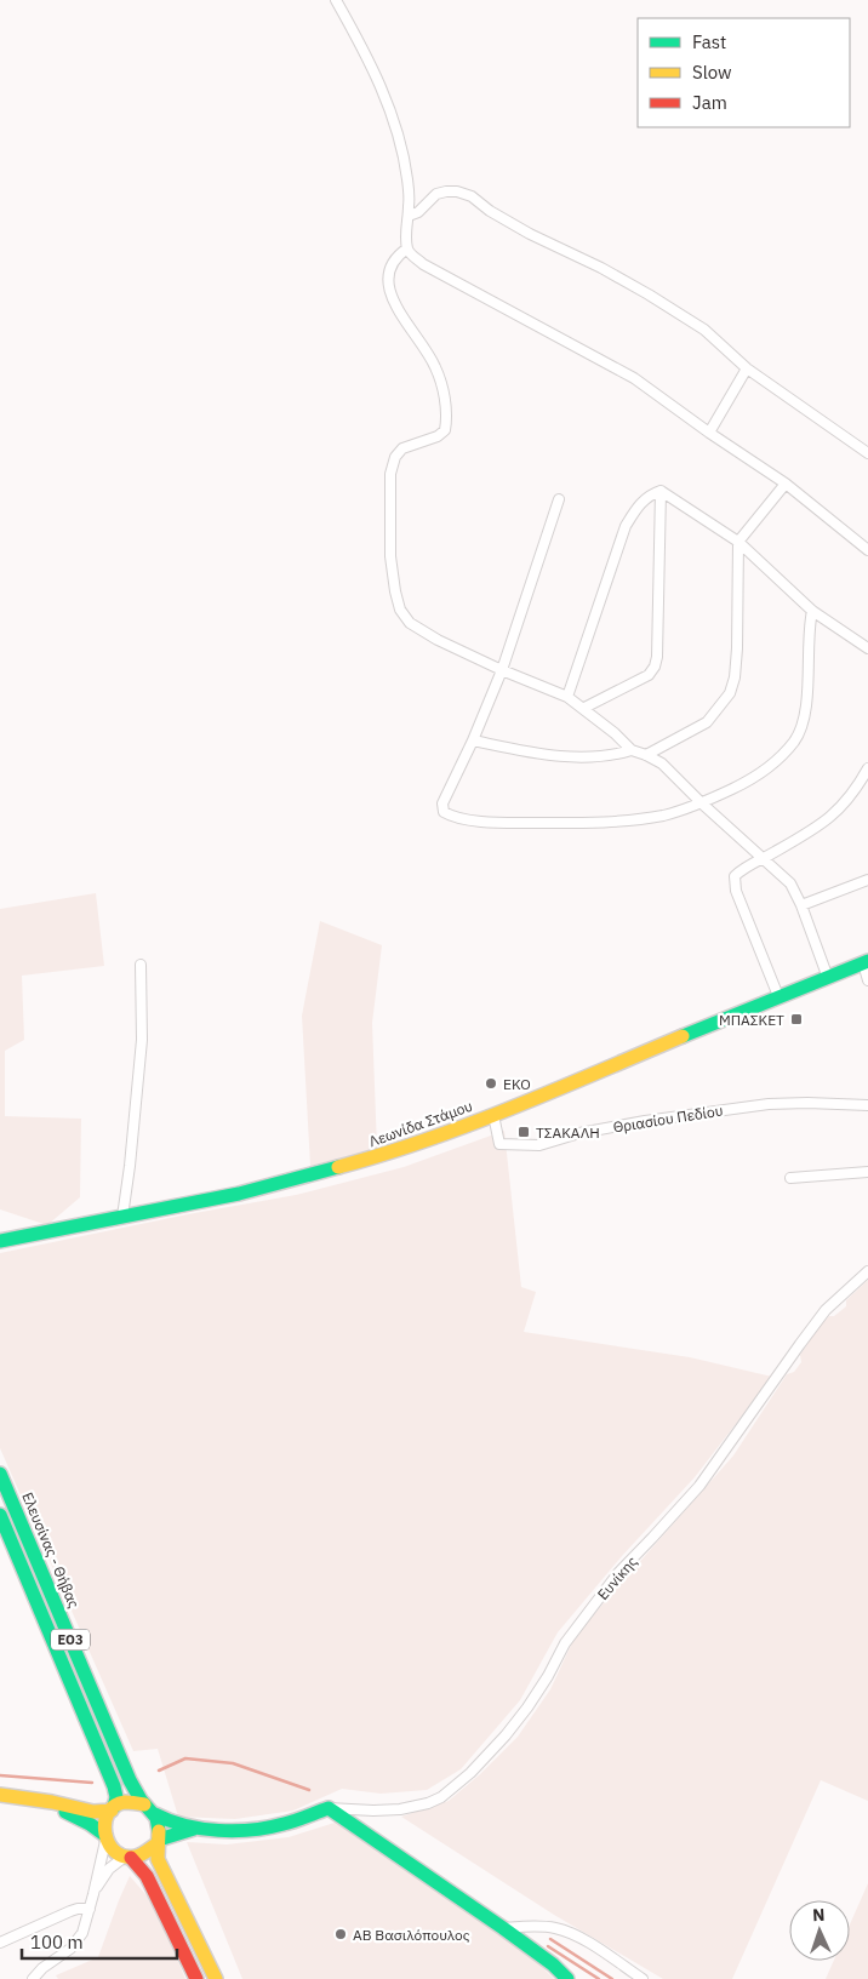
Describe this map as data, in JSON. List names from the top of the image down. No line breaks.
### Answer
{"streets":{"main road":["Λεωνίδα Στάμου","Ελευσίνας - Θήβας","ΕΟ3"],"street":["Θριασίου Πεδίου","Ευνίκης"]},"crossings":[["Θριασίου Πεδίου","Λεωνίδα Στάμου"],["Ελευσίνας - Θήβας","ΕΟ3"]],"places":{"transit":["ΜΠΑΣΚΕΤ","ΤΣΑΚΑΛΗ"],"other":["EKO","ΑΒ Βασιλόπουλος"]},"legend":["Fast","Slow","Jam"],"scale_bar":"100 m","north":"top"}
